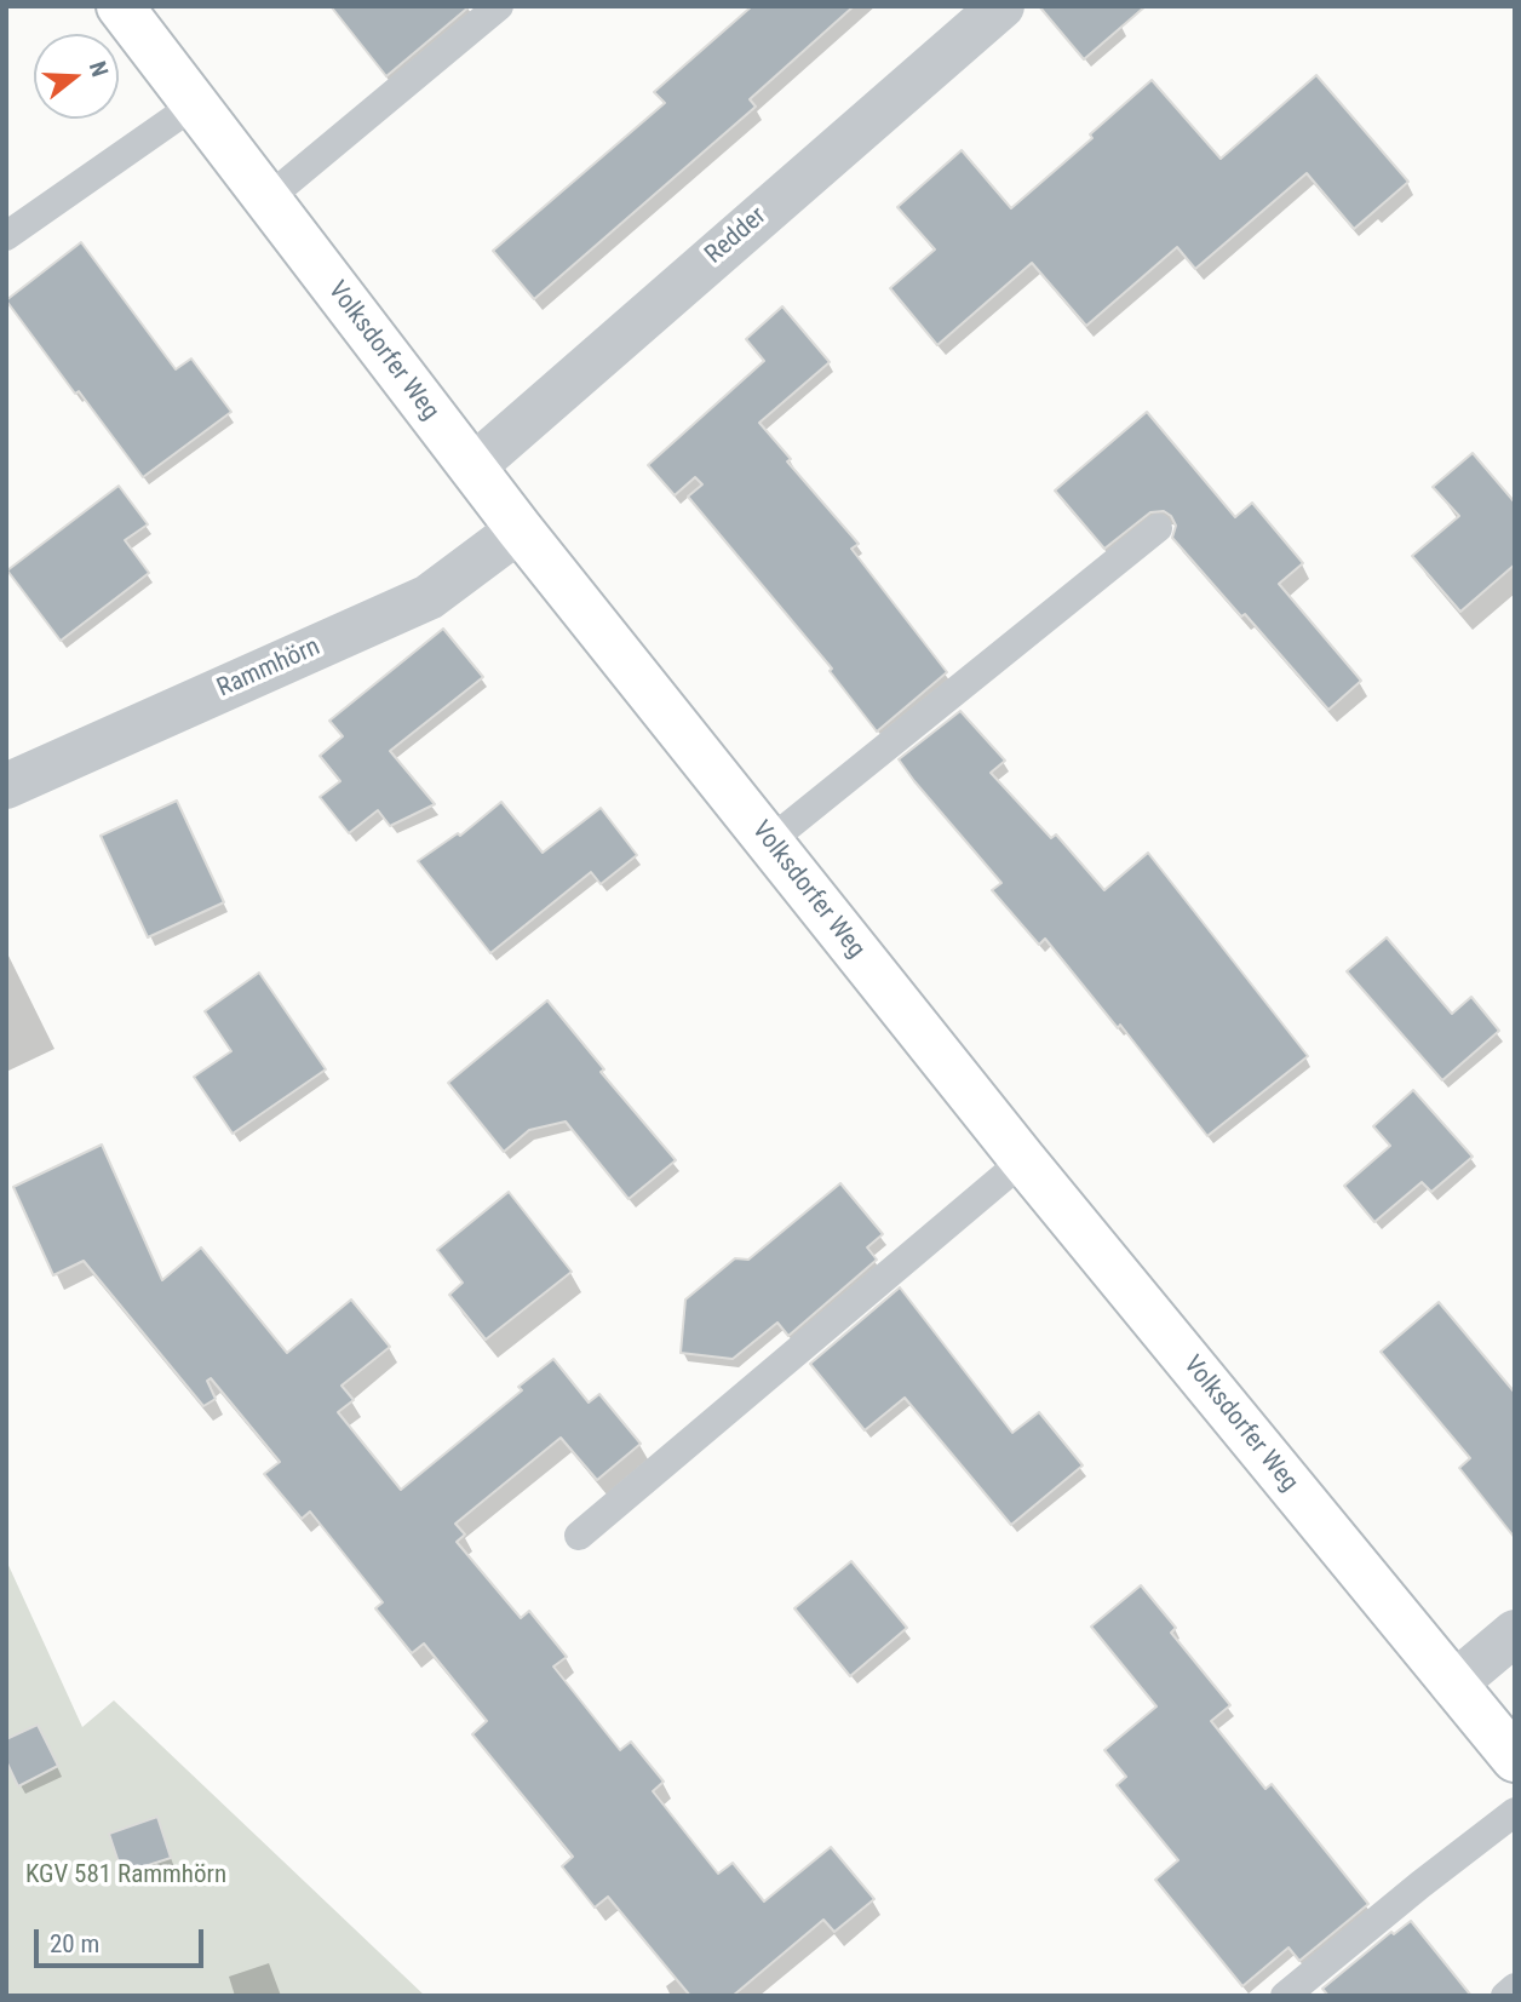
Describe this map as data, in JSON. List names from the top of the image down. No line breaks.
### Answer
{"streets":{"street":["Redder","Volksdorfer Weg","Rammhörn"]},"crossings":[["Redder","Volksdorfer Weg"],["Volksdorfer Weg","Rammhörn"]],"parks":["KGV 581 Rammhörn"],"scale_bar":"20 m","north":"right"}
